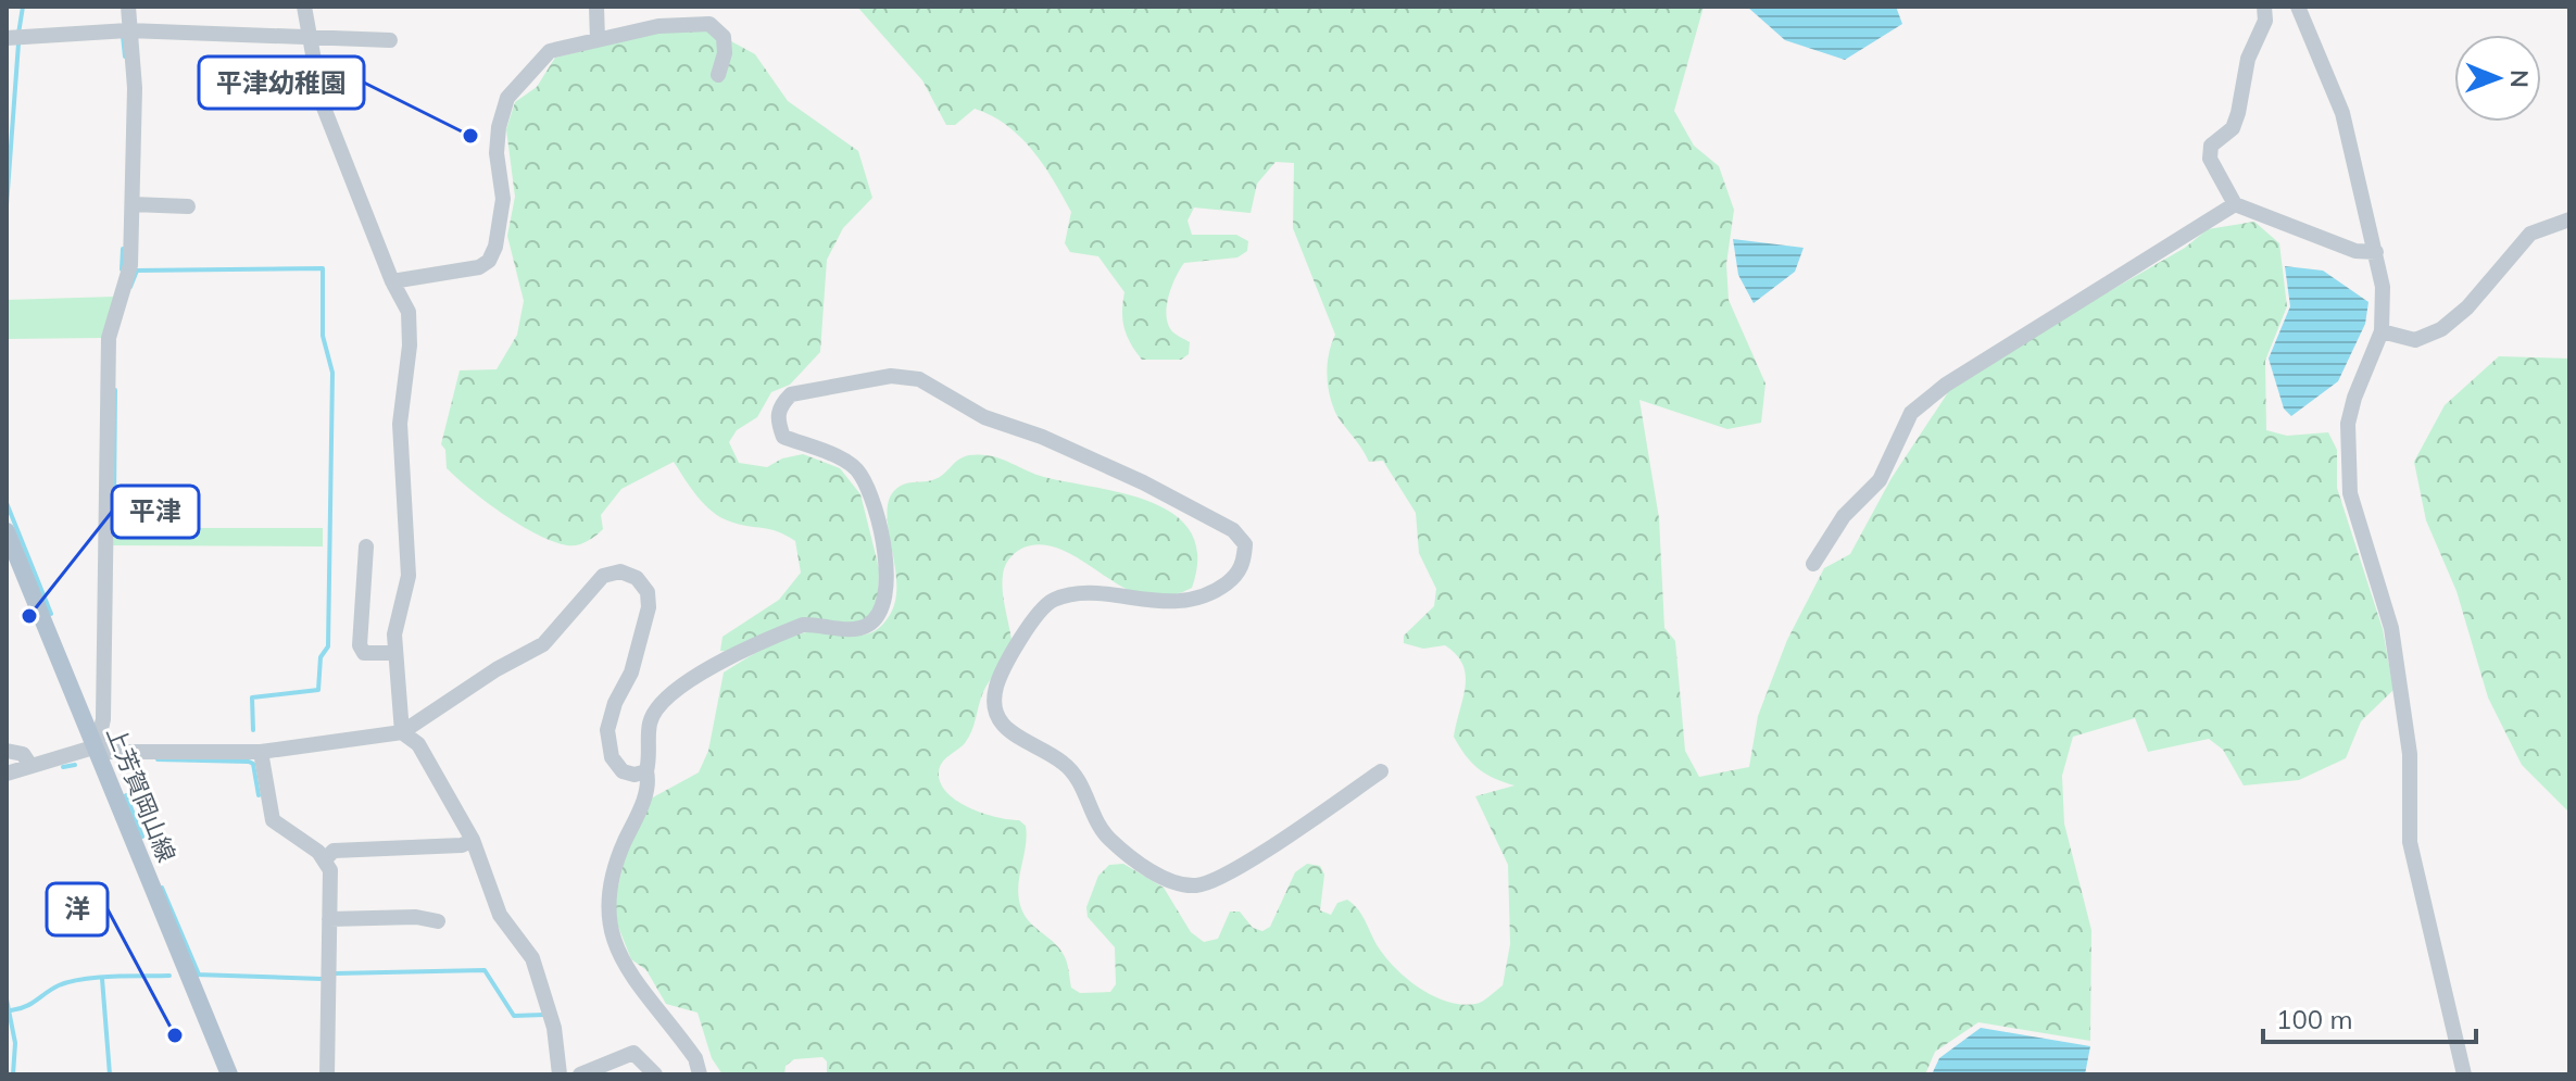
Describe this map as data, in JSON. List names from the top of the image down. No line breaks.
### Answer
{"streets":{"main road":["上芳賀岡山線"]},"places":["平津幼稚園","平津","洋"],"scale_bar":"100 m","north":"right"}
